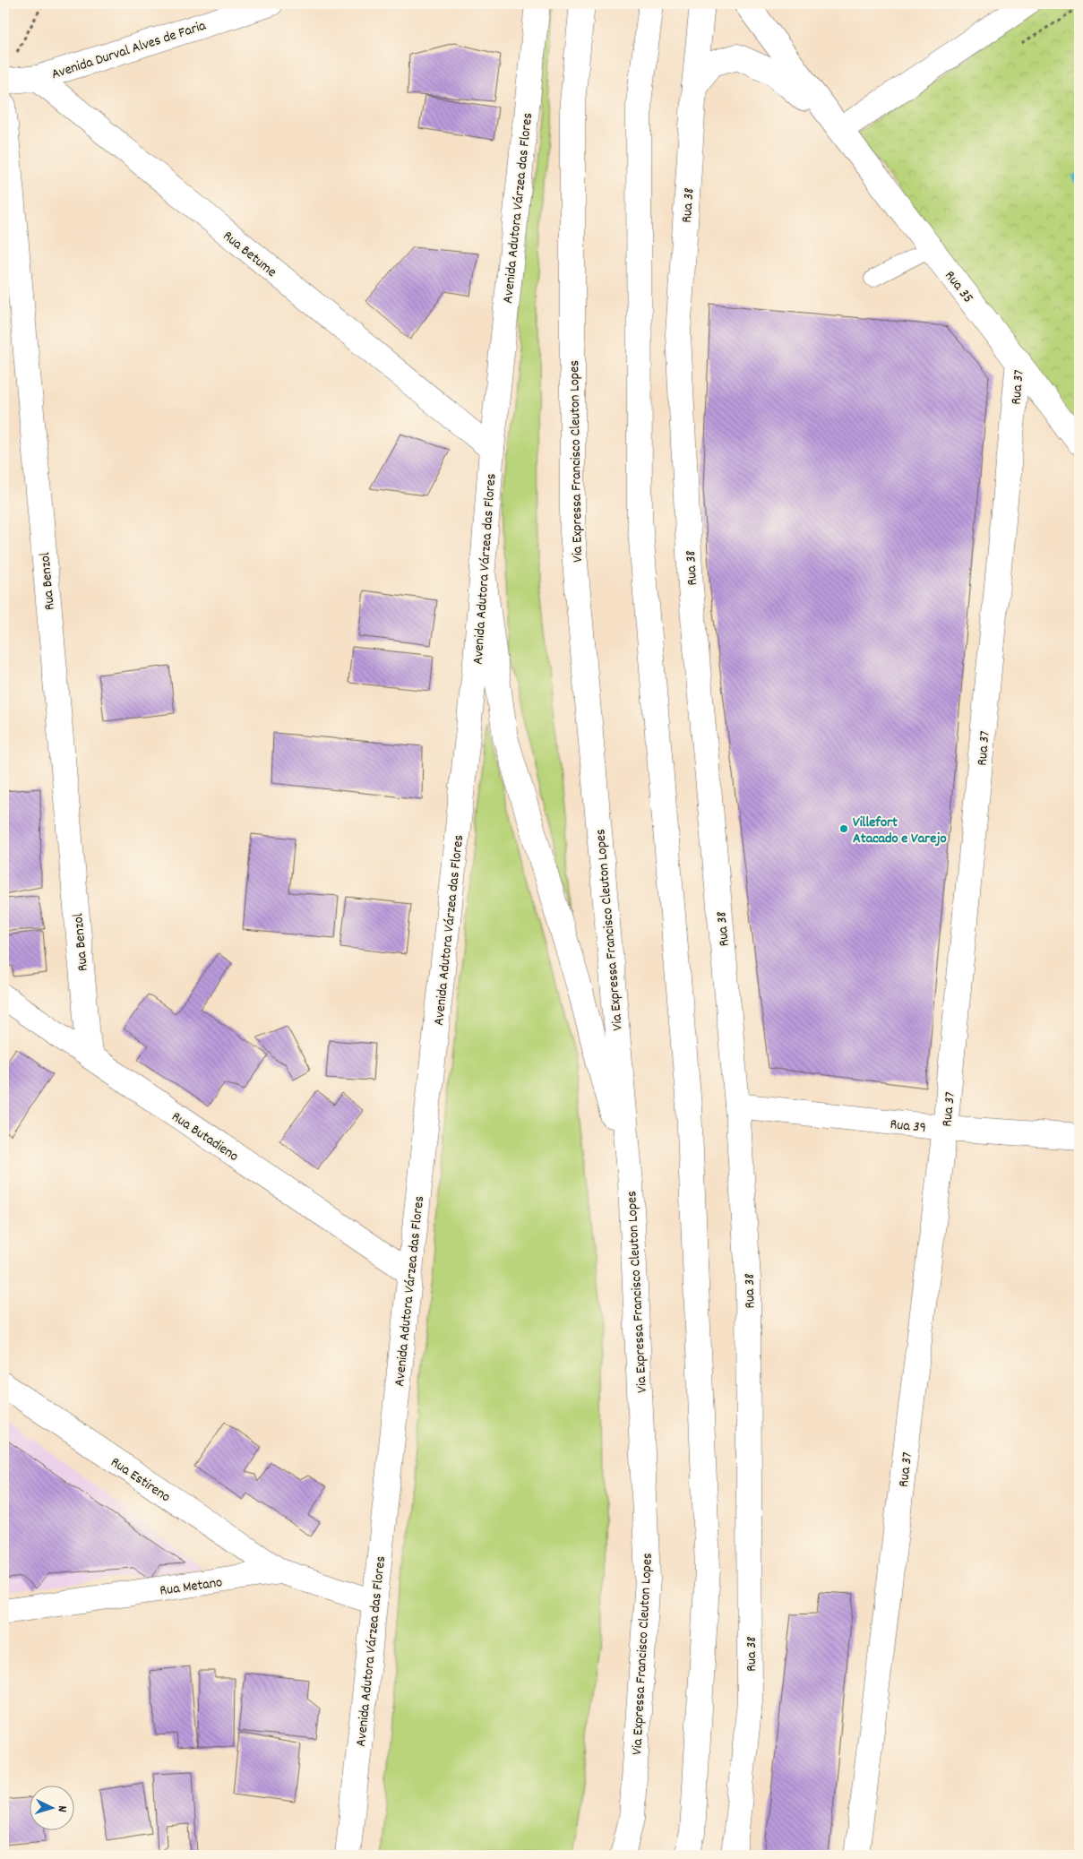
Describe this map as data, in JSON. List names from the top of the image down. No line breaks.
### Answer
{"streets":{"main road":["Avenida Durval Alves de Faria","Rua 38","Avenida Adutora Várzea das Flores","Rua Betume","Rua 35","Rua 37","Via Expressa Francisco Cleuton Lopes","Rua Benzol","Rua 39","Rua Butadieno","Rua Estireno","Rua Metano"]},"crossings":[["Avenida Durval Alves de Faria","Rua Betume"],["Rua 38","Rua 35"],["Rua 38","Rua 39"],["Avenida Adutora Várzea das Flores","Rua Betume"],["Avenida Adutora Várzea das Flores","Rua Butadieno"],["Avenida Adutora Várzea das Flores","Rua Metano"],["Rua 35","Rua 37"],["Rua 37","Rua 39"],["Rua Benzol","Rua Butadieno"],["Rua Estireno","Rua Metano"]],"places":["Villefort Atacado e Varejo"],"north":"right"}
